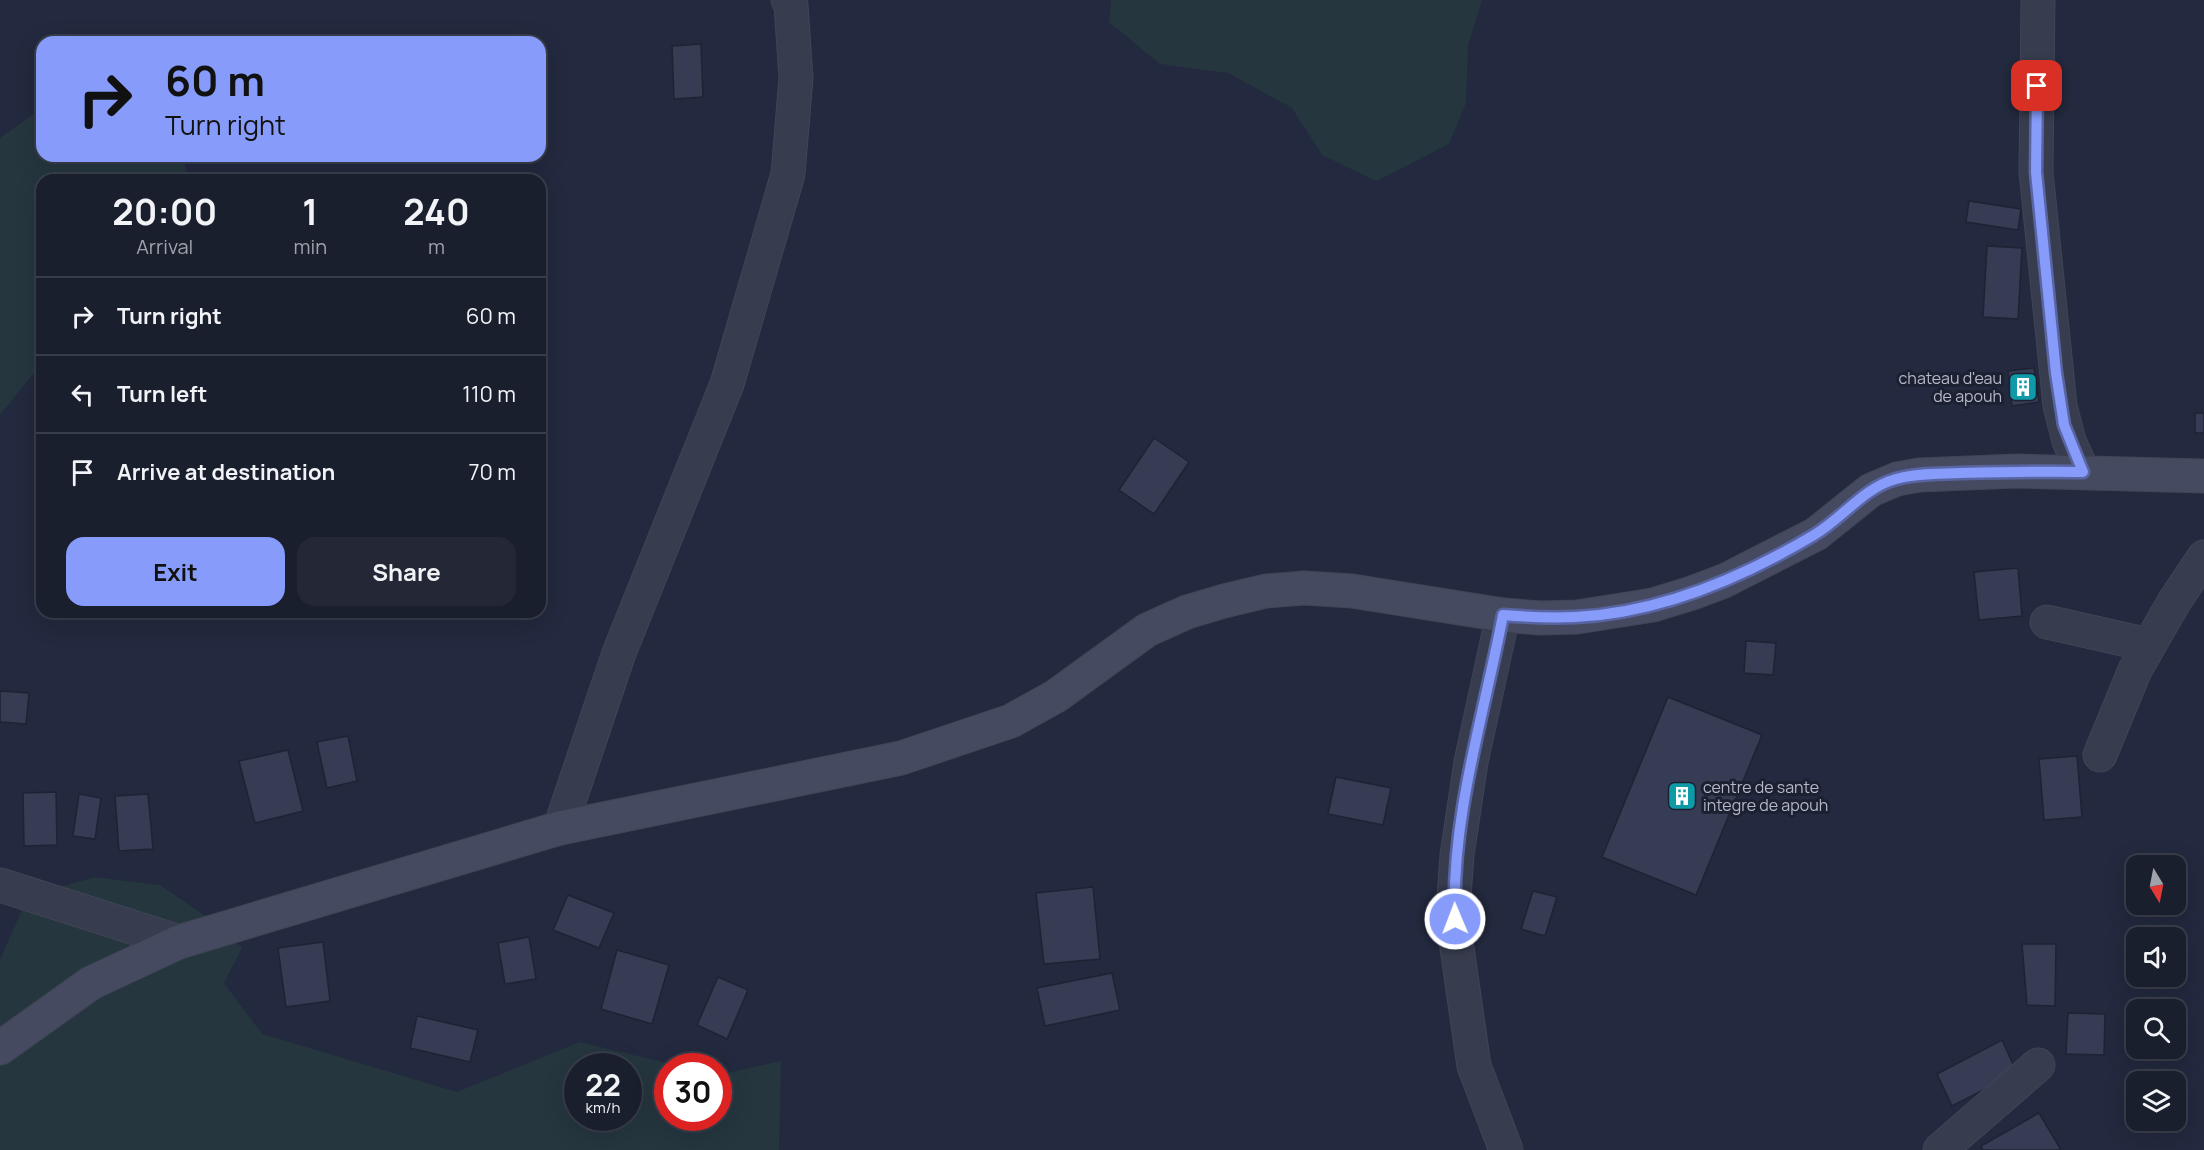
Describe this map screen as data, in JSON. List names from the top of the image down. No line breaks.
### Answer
{"places":{"building":["chateau d'eau de apouh","centre de sante integre de apouh"]},"north":"bottom","page":{"turn":["60 m","Turn right"],"eta":["20:00","Arrival","1","min","240","m"],"list":[{"name":"Turn right","value":"60 m"},{"name":"Turn left","value":"110 m"},{"name":"Arrive at destination","value":"70 m"}],"buttons":["Exit","Share"],"speed":"22 km/h","limit":"30"}}
